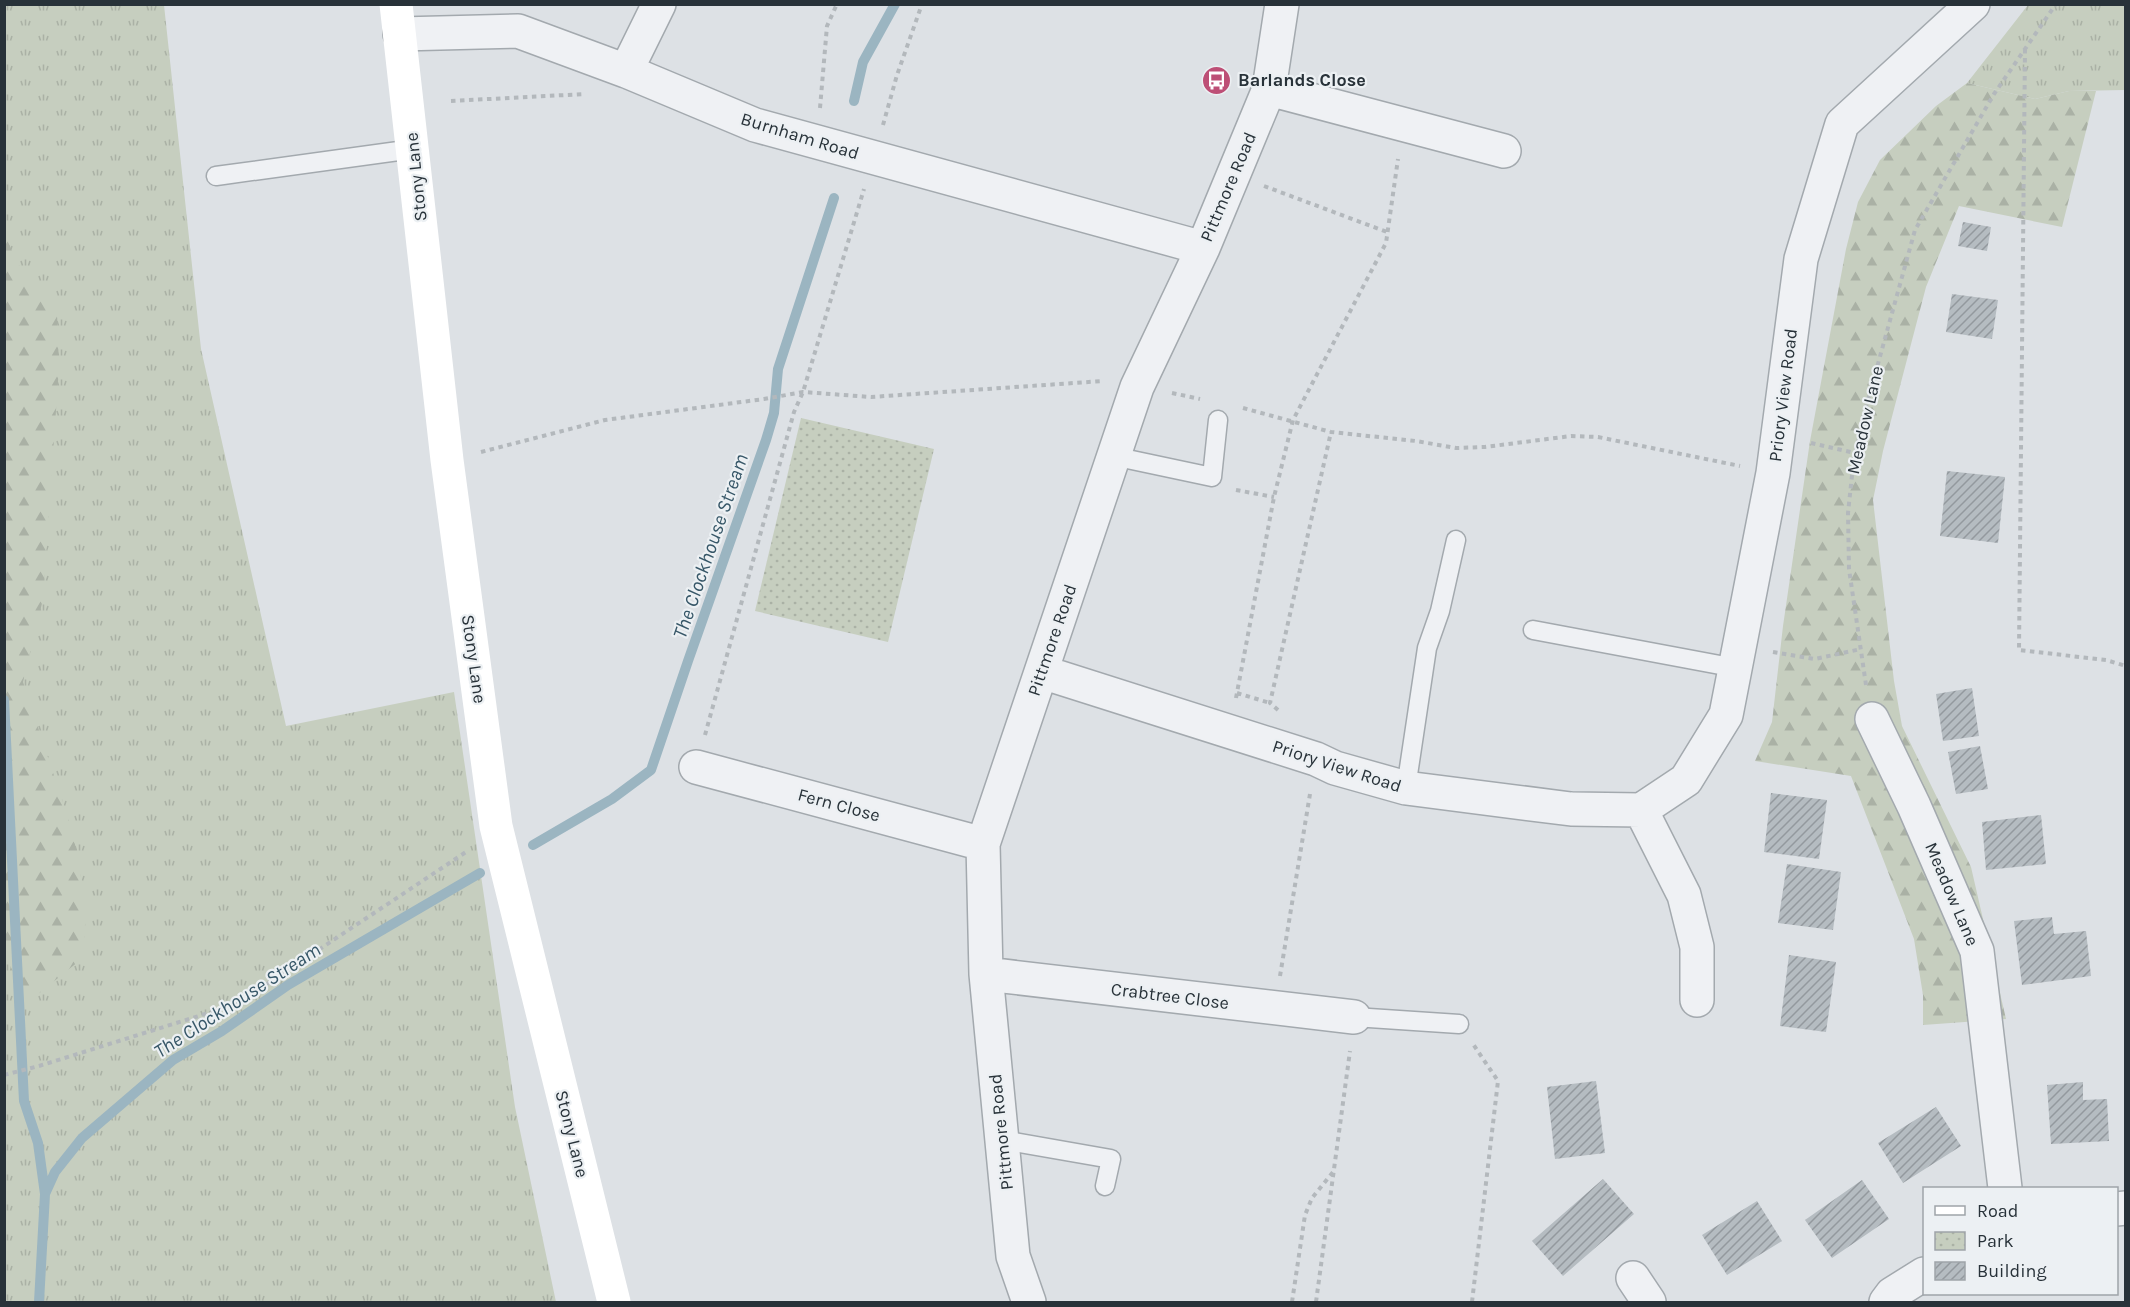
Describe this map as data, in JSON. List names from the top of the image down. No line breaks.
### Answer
{"streets":{"main road":["Stony Lane"],"street":["Burnham Road","Pittmore Road","Priory View Road","Meadow Lane","Fern Close","Crabtree Close"]},"crossings":[["Burnham Road","Stony Lane"],["Burnham Road","Pittmore Road"],["Pittmore Road","Priory View Road"],["Pittmore Road","Fern Close"],["Pittmore Road","Crabtree Close"],["Priory View Road","Meadow Lane"]],"water":["The Clockhouse Stream"],"places":{"bus stop":["Barlands Close"]},"legend":["Road","Park","Building"]}
